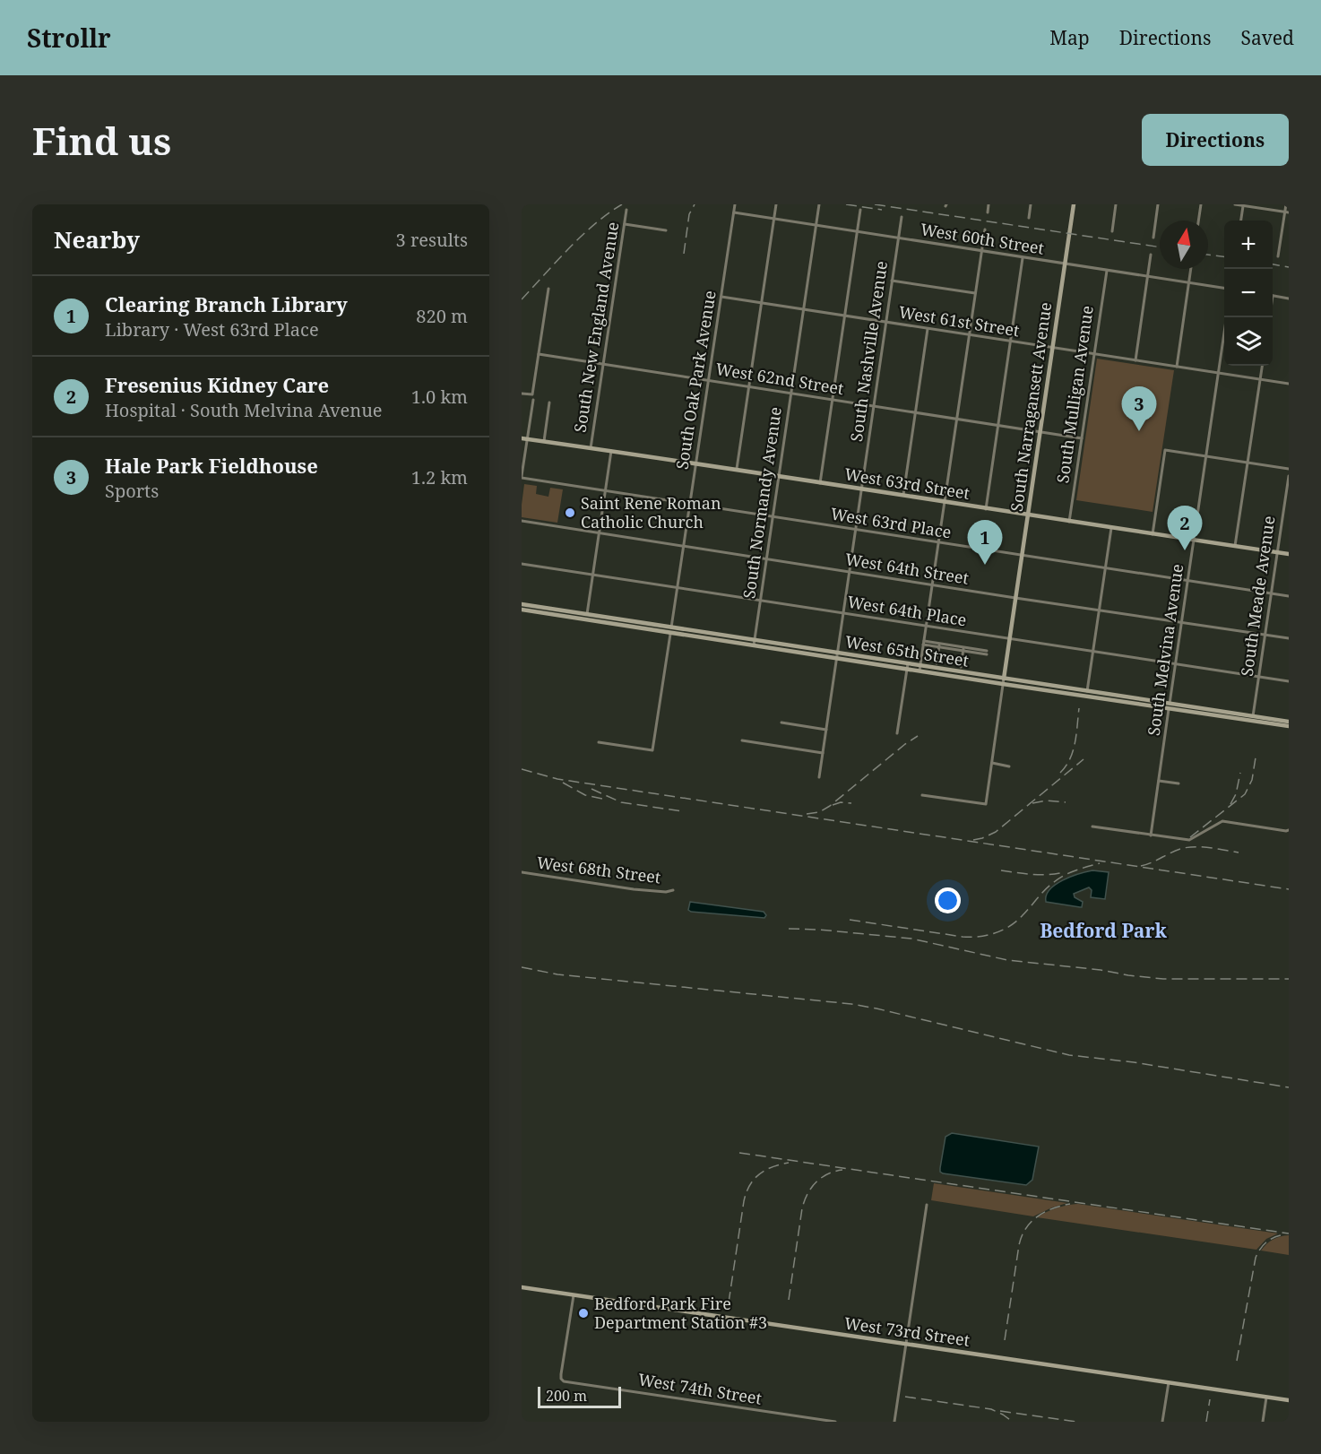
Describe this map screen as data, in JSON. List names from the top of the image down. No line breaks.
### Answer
{"streets":{"street":["West 60th Street","West 61st Street","South New England Avenue","South Nashville Avenue","West 62nd Street","South Oak Park Avenue","South Mulligan Avenue","South Narragansett Avenue","West 63rd Street","South Normandy Avenue","West 63rd Place","West 64th Street","South Meade Avenue","West 64th Place","South Melvina Avenue","West 65th Street","West 68th Street","West 73rd Street","West 74th Street"]},"crossings":[["West 60th Street","South Nashville Avenue"],["West 60th Street","South Oak Park Avenue"],["West 60th Street","South Mulligan Avenue"],["West 60th Street","South Narragansett Avenue"],["West 60th Street","South Normandy Avenue"],["West 61st Street","South Nashville Avenue"],["West 61st Street","South Oak Park Avenue"],["West 61st Street","South Mulligan Avenue"],["West 61st Street","South Narragansett Avenue"],["West 61st Street","South Normandy Avenue"],["West 61st Street","South Melvina Avenue"],["South New England Avenue","West 62nd Street"],["South New England Avenue","West 63rd Street"],["South Nashville Avenue","West 62nd Street"],["South Nashville Avenue","West 63rd Street"],["South Nashville Avenue","West 63rd Place"],["South Nashville Avenue","West 64th Street"],["South Nashville Avenue","West 64th Place"],["South Nashville Avenue","West 65th Street"],["West 62nd Street","South Oak Park Avenue"],["West 62nd Street","South Mulligan Avenue"],["West 62nd Street","South Narragansett Avenue"],["West 62nd Street","South Normandy Avenue"],["South Oak Park Avenue","West 63rd Street"],["South Oak Park Avenue","West 63rd Place"],["South Oak Park Avenue","West 64th Street"],["South Oak Park Avenue","West 64th Place"],["South Oak Park Avenue","West 65th Street"],["South Mulligan Avenue","West 63rd Street"],["South Narragansett Avenue","West 63rd Street"],["South Narragansett Avenue","West 63rd Place"],["South Narragansett Avenue","West 64th Street"],["South Narragansett Avenue","West 64th Place"],["South Narragansett Avenue","West 65th Street"],["West 63rd Street","South Normandy Avenue"],["West 63rd Street","South Meade Avenue"],["West 63rd Street","South Melvina Avenue"],["South Normandy Avenue","West 63rd Place"],["South Normandy Avenue","West 64th Street"],["South Normandy Avenue","West 64th Place"],["South Normandy Avenue","West 65th Street"],["West 63rd Place","South Meade Avenue"],["West 63rd Place","South Melvina Avenue"],["West 64th Street","South Meade Avenue"],["West 64th Street","South Melvina Avenue"],["South Meade Avenue","West 64th Place"],["South Meade Avenue","West 65th Street"],["West 64th Place","South Melvina Avenue"],["South Melvina Avenue","West 65th Street"],["West 73rd Street","West 74th Street"]],"districts":["Bedford Park"],"places":["Saint Rene Roman Catholic Church","Bedford Park Fire Department Station #3"],"scale_bar":"200 m","north":"top","page":{"header":"Strollr","nav":["Map","Directions","Saved"],"buttons":"Directions","title":"Find us","heading":["Nearby","3 results"],"map_buttons":["+","−"],"list":[{"mark":"1","name":"Clearing Branch Library","note":"Library · West 63rd Place","value":"820 m"},{"mark":"2","name":"Fresenius Kidney Care","note":"Hospital · South Melvina Avenue","value":"1.0 km"},{"mark":"3","name":"Hale Park Fieldhouse","note":"Sports","value":"1.2 km"}],"pins":["3","2","1"],"scale":"200 m"}}
